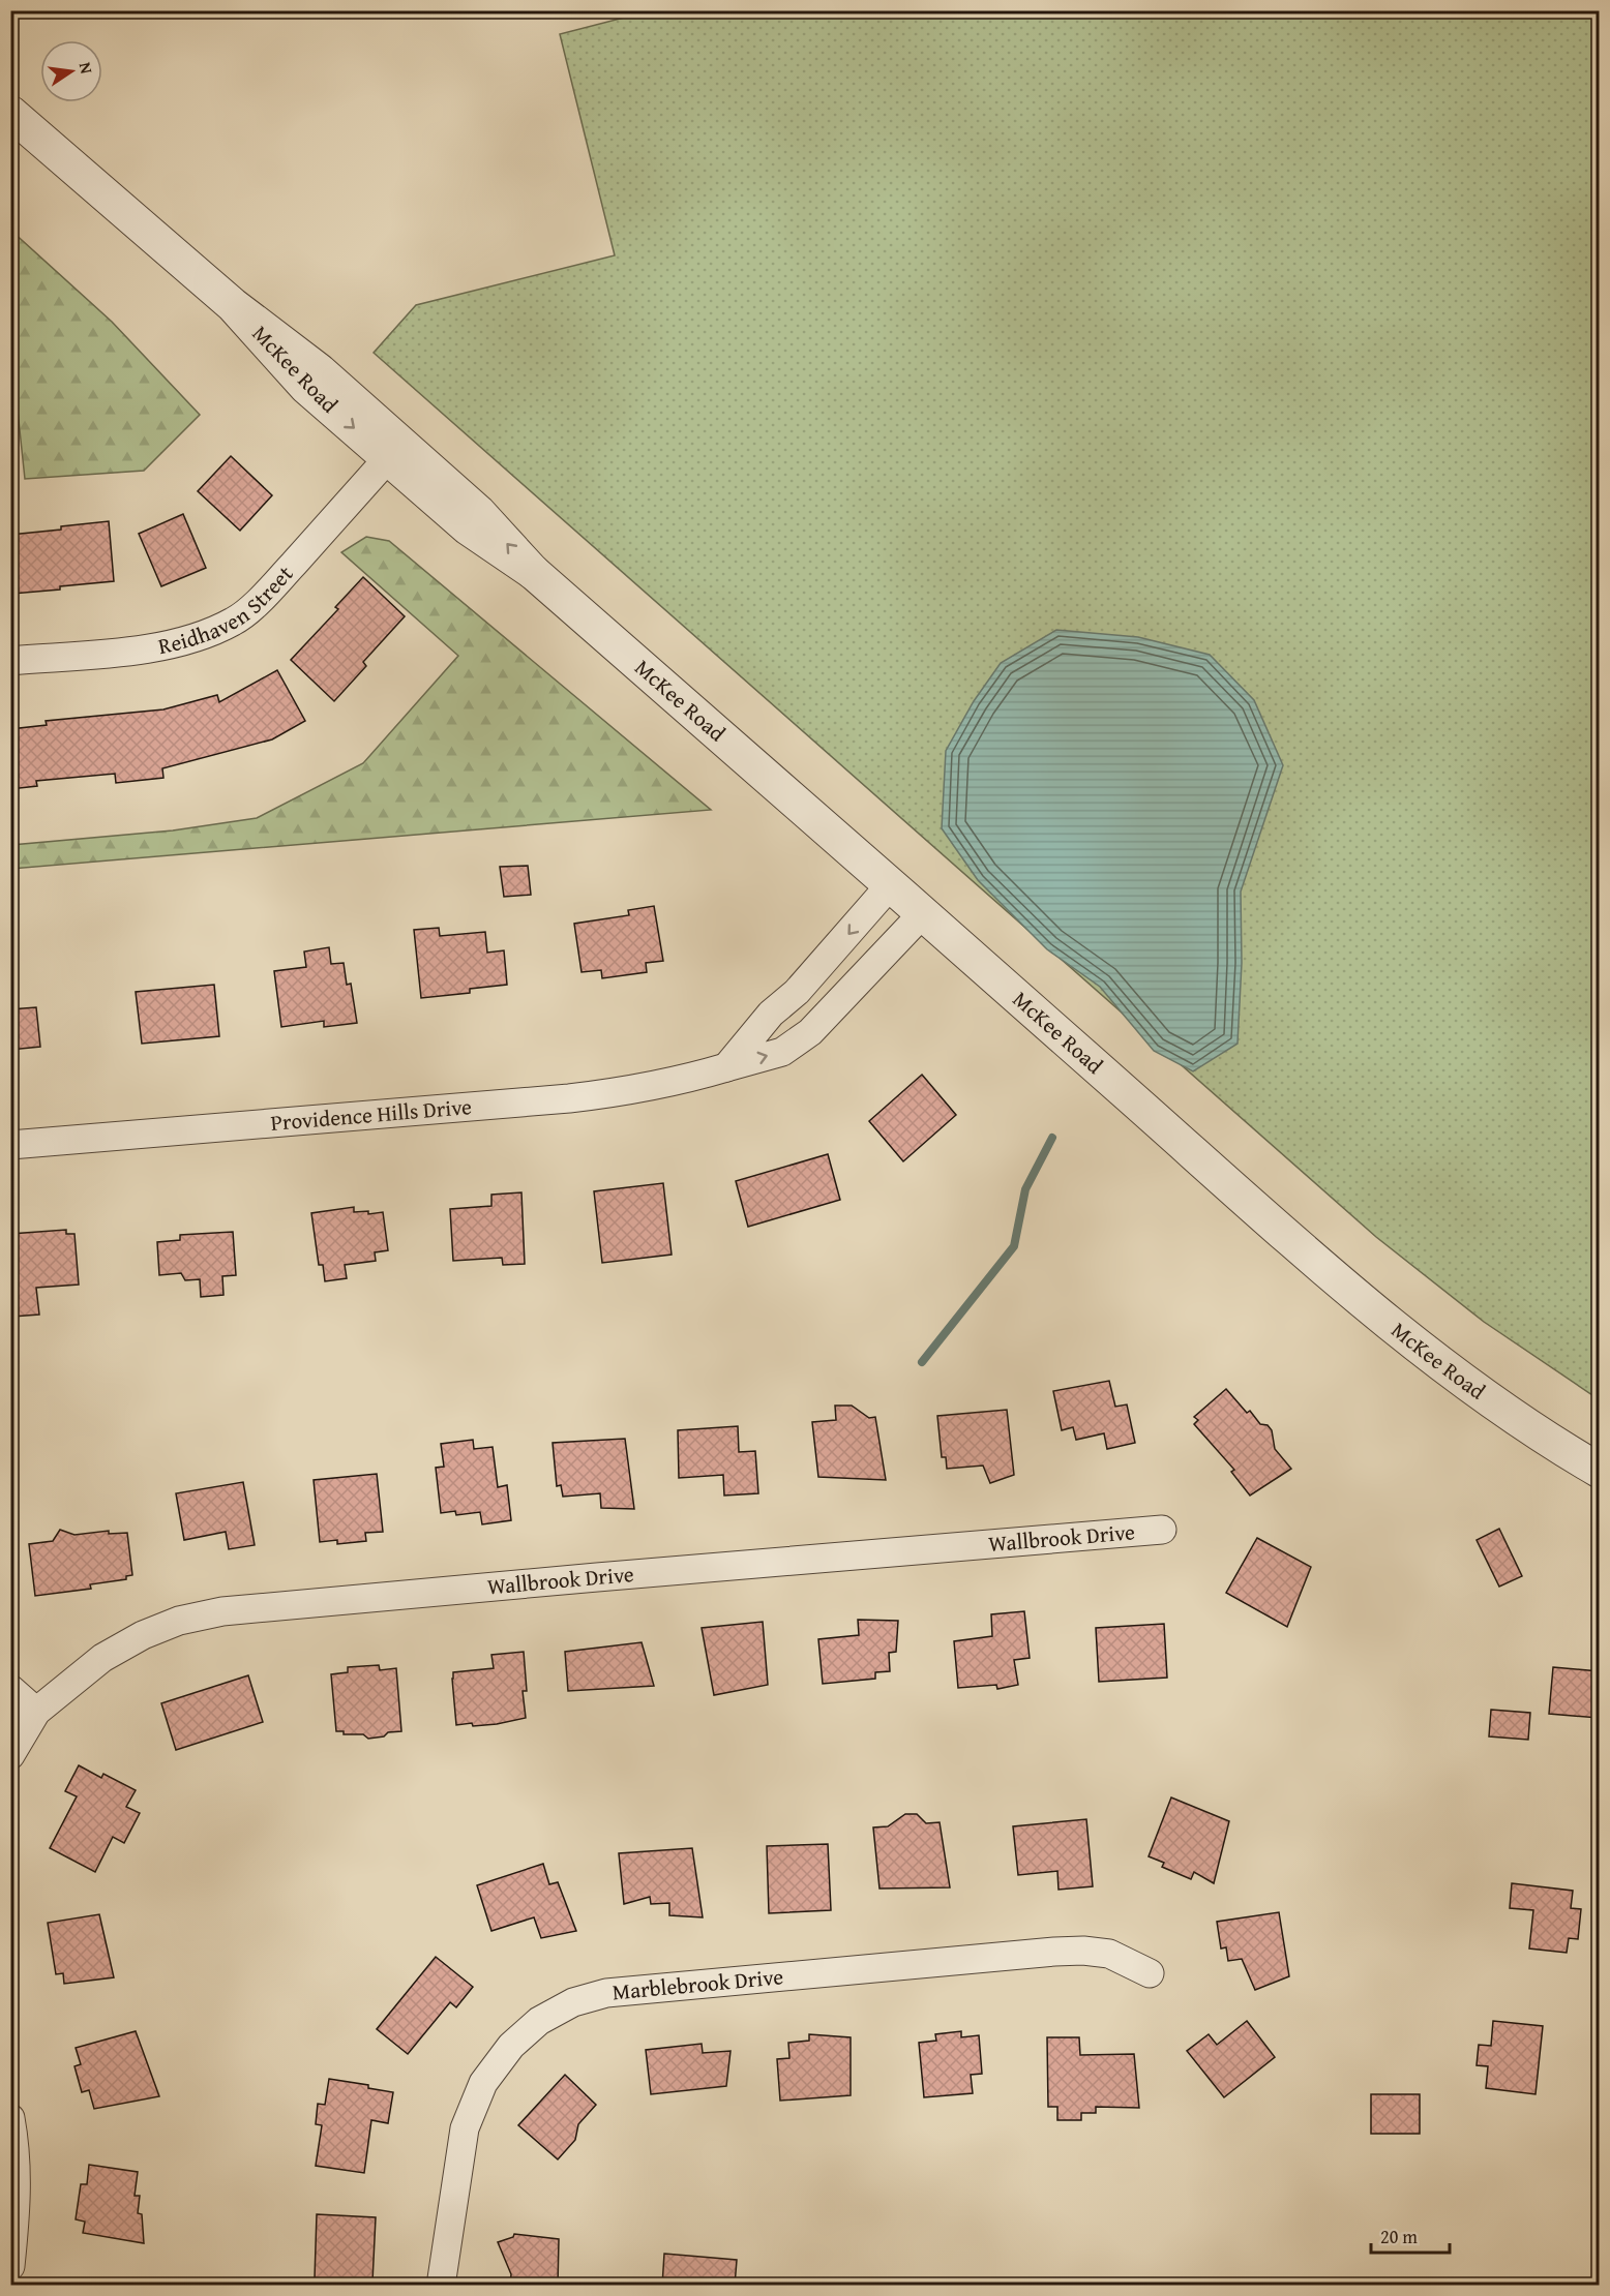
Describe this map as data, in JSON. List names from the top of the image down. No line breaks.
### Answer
{"streets":{"street":["McKee Road","Reidhaven Street","Providence Hills Drive","Wallbrook Drive","Marblebrook Drive"]},"crossings":[["McKee Road","Reidhaven Street"],["McKee Road","Providence Hills Drive"]],"scale_bar":"20 m","north":"right"}
